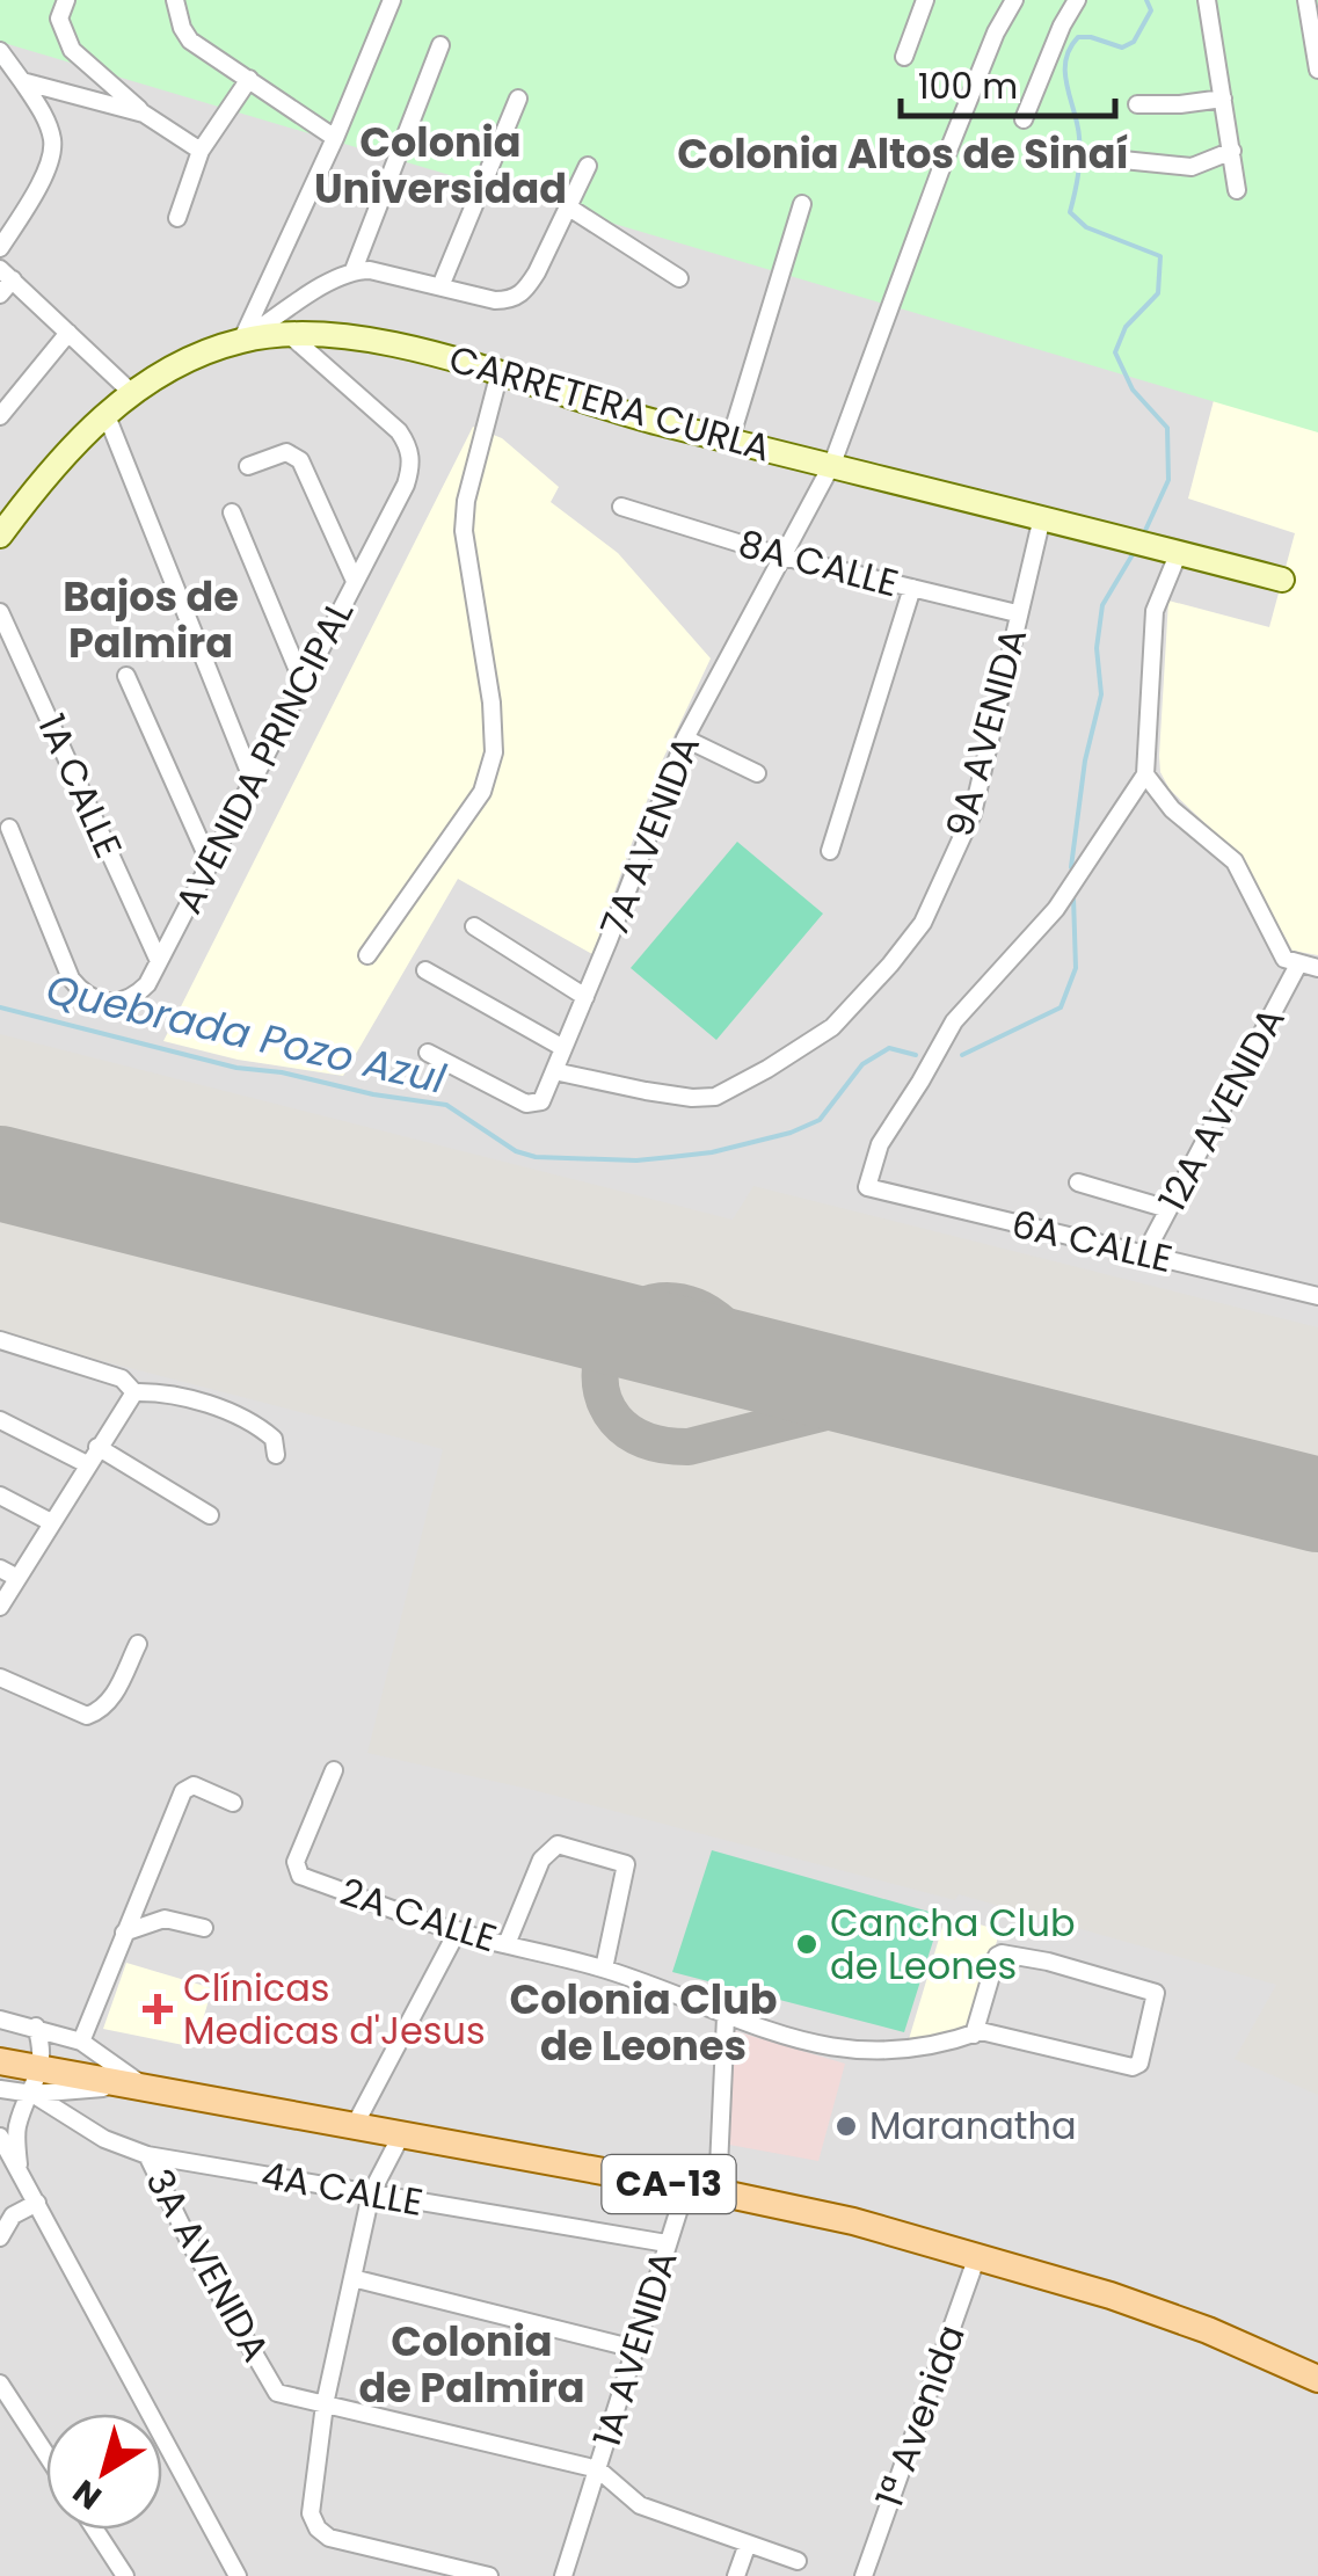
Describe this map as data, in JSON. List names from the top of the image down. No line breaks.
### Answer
{"streets":{"main road":["CARRETERA CURLA","CA-13"],"street":["8A CALLE","9A AVENIDA","AVENIDA PRINCIPAL","1A CALLE","7A AVENIDA","12A AVENIDA","6A CALLE","2A CALLE","4A CALLE","3A AVENIDA","1A AVENIDA","1ª Avenida"]},"crossings":[["CARRETERA CURLA","9A AVENIDA"],["CARRETERA CURLA","AVENIDA PRINCIPAL"],["CARRETERA CURLA","7A AVENIDA"],["8A CALLE","9A AVENIDA"],["8A CALLE","7A AVENIDA"],["9A AVENIDA","7A AVENIDA"],["AVENIDA PRINCIPAL","1A CALLE"],["12A AVENIDA","6A CALLE"],["CA-13","4A CALLE"],["CA-13","1A AVENIDA"],["CA-13","1ª Avenida"],["4A CALLE","3A AVENIDA"],["4A CALLE","1A AVENIDA"]],"districts":["Colonia Universidad","Colonia Altos de Sinaí","Bajos de Palmira","Colonia Club de Leones","Colonia de Palmira"],"water":["Quebrada Pozo Azul"],"places":{"other":["Cancha Club de Leones","Maranatha"],"health":["Clínicas Medicas d'Jesus"]},"scale_bar":"100 m","north":"bottom left"}
